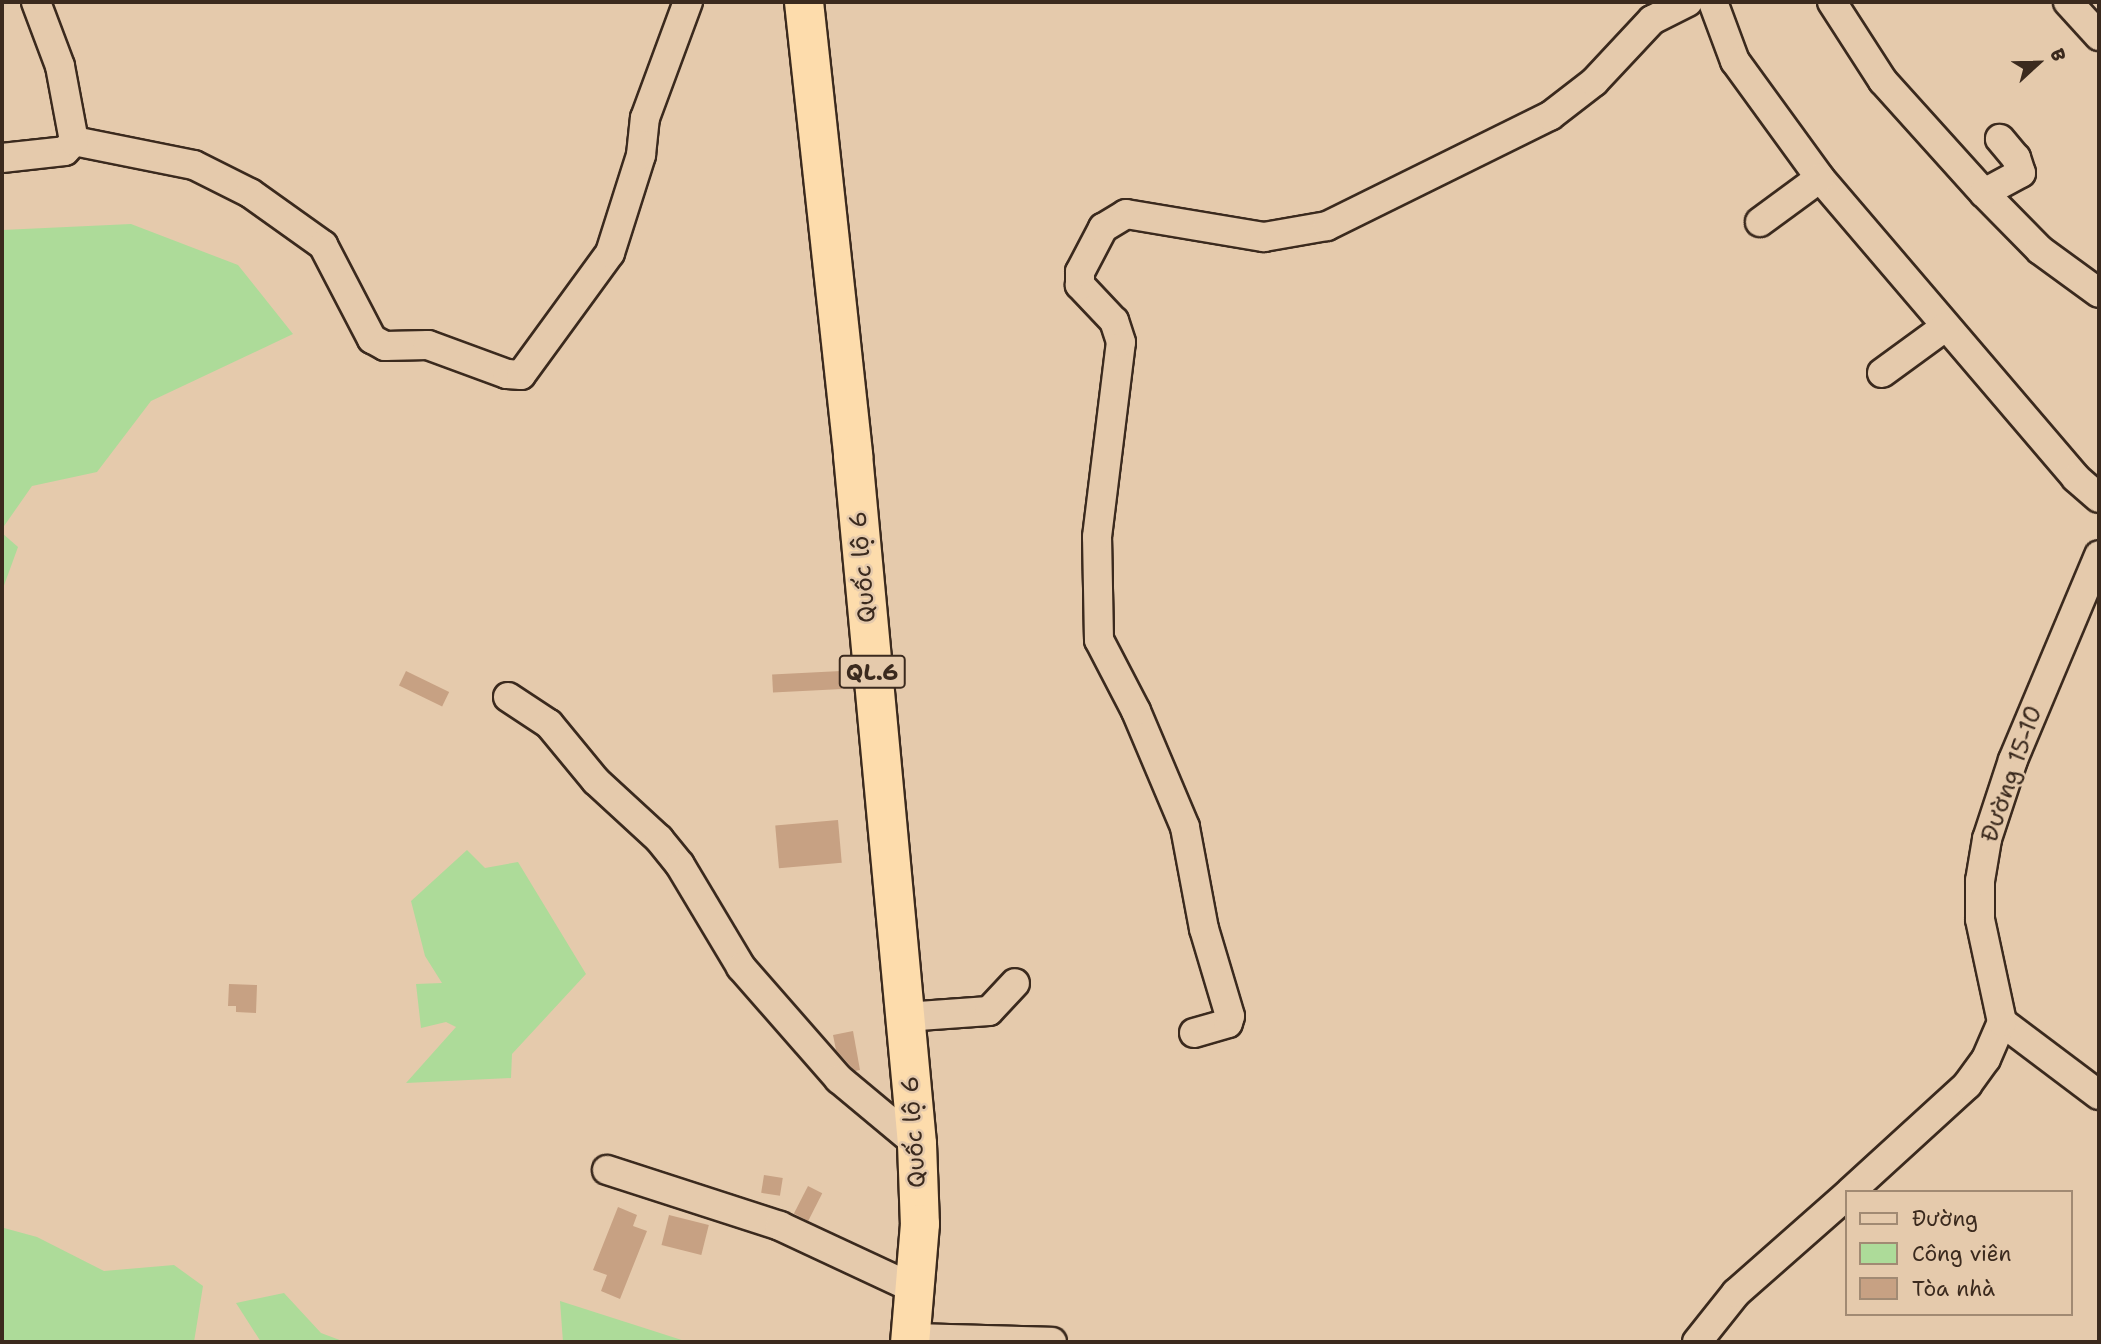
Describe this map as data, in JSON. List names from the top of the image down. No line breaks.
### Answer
{"streets":{"highway":["Quốc lộ 6","QL.6"],"street":["Đường 15-10"]},"legend":["Đường","Công viên","Tòa nhà"],"north":"right"}
